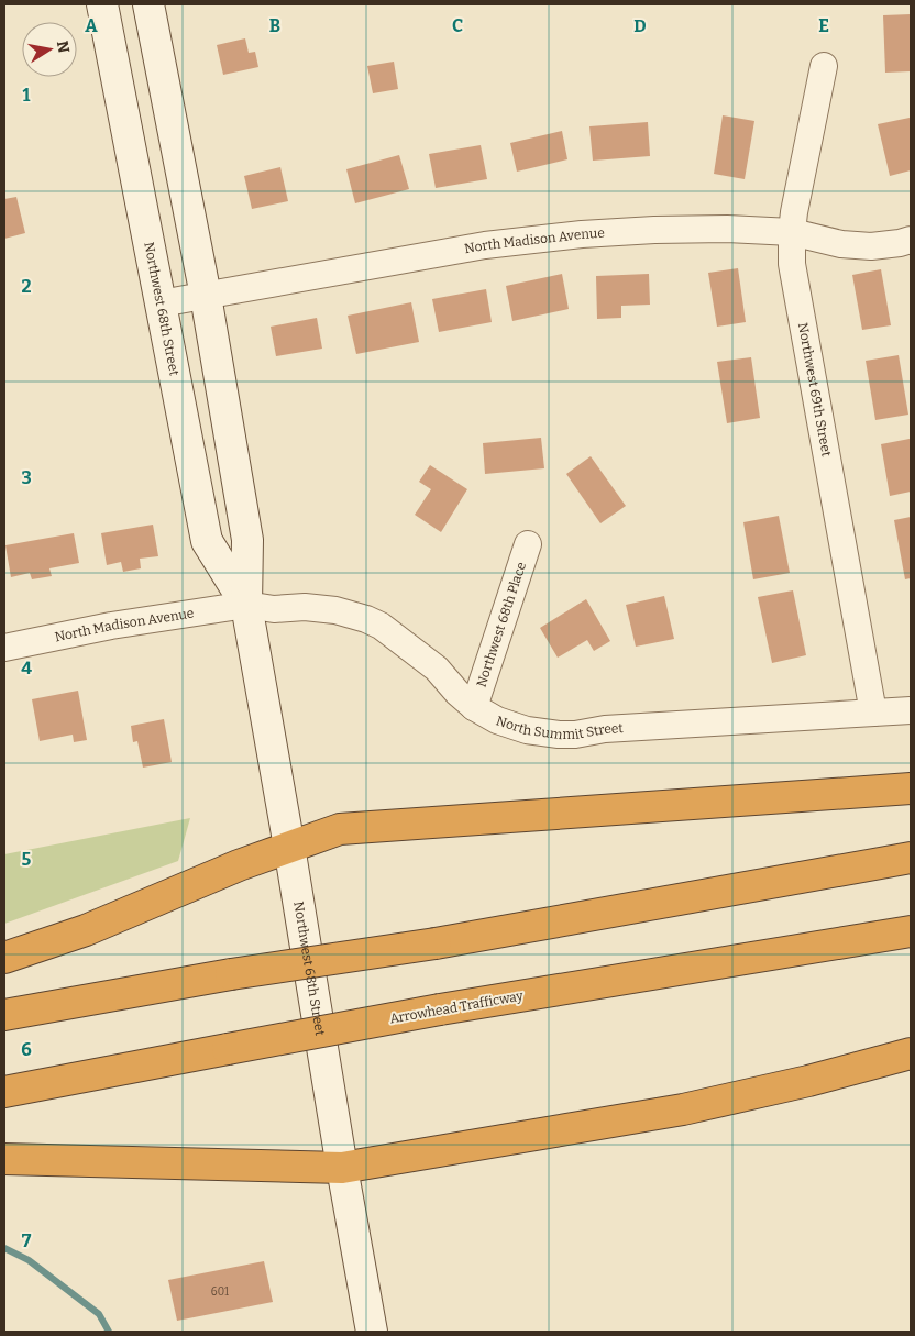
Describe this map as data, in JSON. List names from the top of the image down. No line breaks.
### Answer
{"streets":{"highway":["Arrowhead Trafficway"],"main road":["Northwest 68th Street"],"street":["North Madison Avenue","Northwest 69th Street","Northwest 68th Place","North Summit Street"]},"crossings":[["North Madison Avenue","Northwest 68th Street"],["North Madison Avenue","Northwest 69th Street"],["North Madison Avenue","North Summit Street"],["Northwest 68th Street","North Summit Street"],["Northwest 69th Street","North Summit Street"],["Northwest 68th Place","North Summit Street"]],"house_numbers":["601"],"north":"right","grid":{"columns":["A","B","C","D","E"],"rows":["1","2","3","4","5","6","7"]}}
